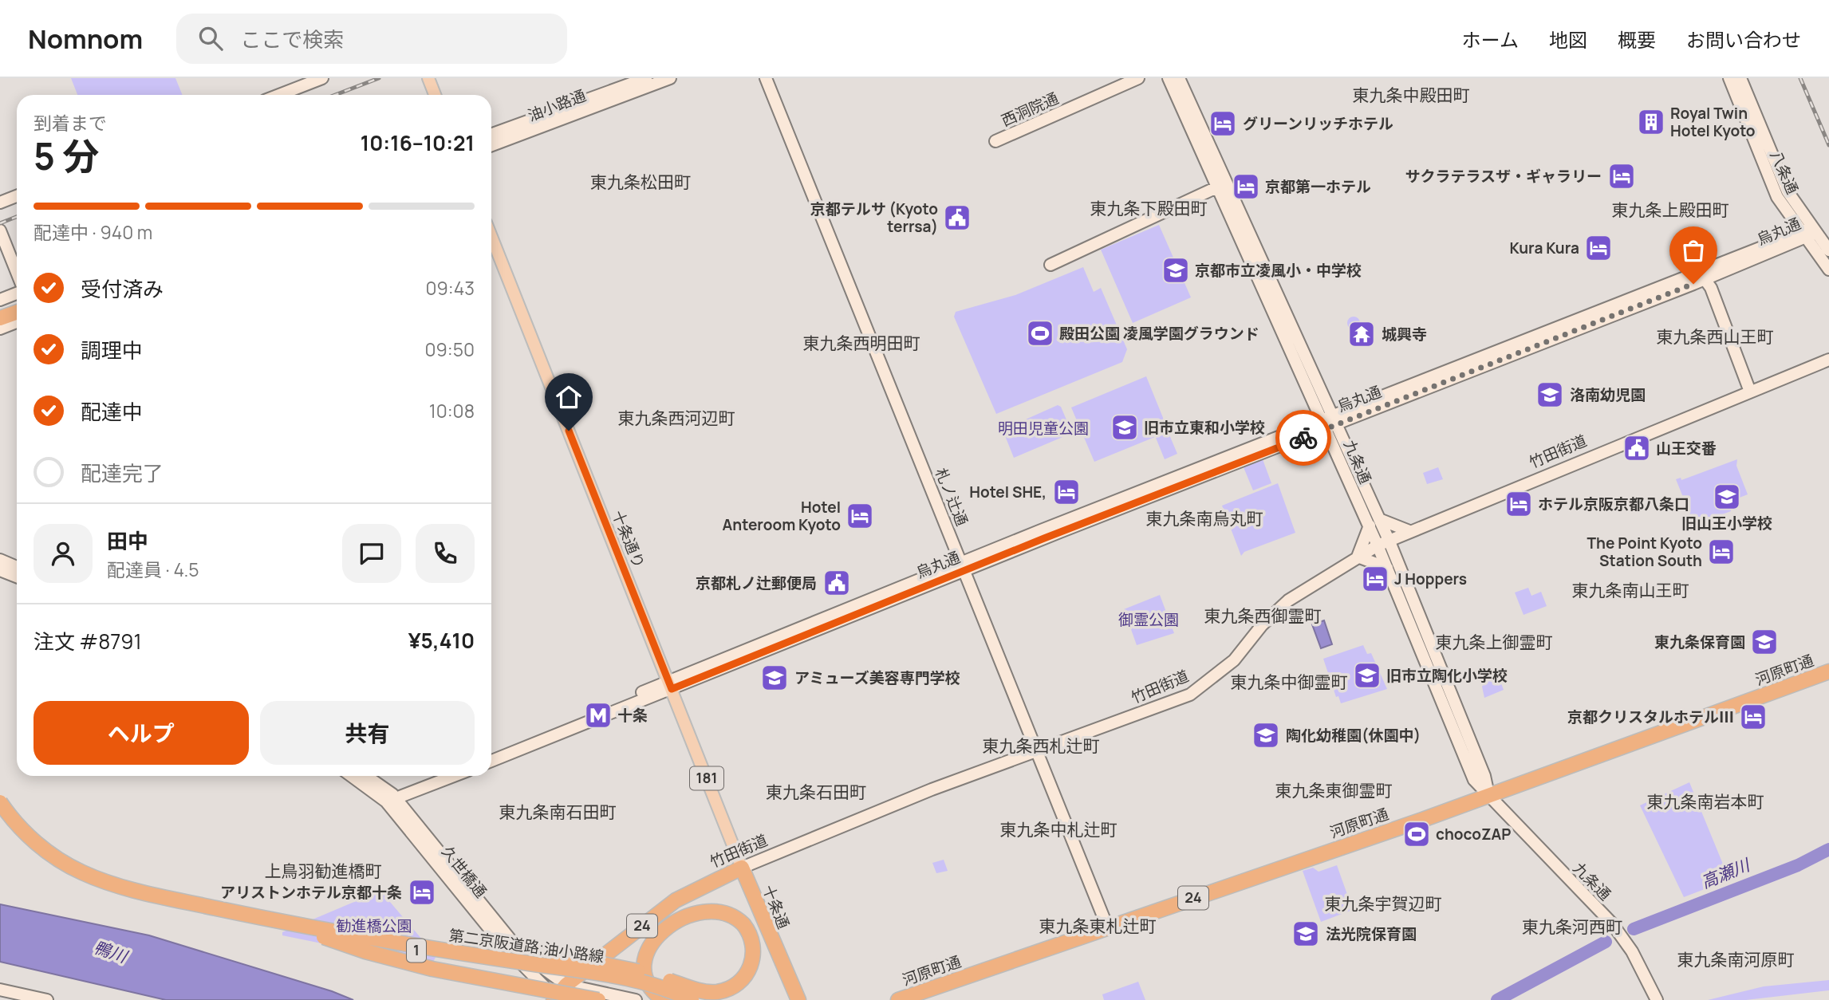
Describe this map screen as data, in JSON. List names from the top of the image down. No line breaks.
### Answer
{"streets":{"highway":["竹田街道","河原町通","24","十条通","第二京阪道路;油小路線","1"],"main road":["十条通り","181"],"street":["油小路通","西洞院通","八条通","烏丸通","九条通","札ノ辻通","久世橋通"]},"crossings":[["八条通","烏丸通"],["烏丸通","九条通"],["烏丸通","札ノ辻通"],["烏丸通","十条通り"],["竹田街道","九条通"],["竹田街道","札ノ辻通"],["竹田街道","十条通り"],["竹田街道","久世橋通"],["竹田街道","十条通"],["九条通","河原町通"],["札ノ辻通","河原町通"],["十条通り","十条通"]],"districts":["東九条中殿田町","東九条松田町","東九条下殿田町","東九条上殿田町","東九条西山王町","東九条西明田町","東九条西河辺町","東九条南烏丸町","東九条南山王町","東九条西御霊町","東九条上御霊町","東九条中御霊町","東九条西札辻町","東九条東御霊町","東九条石田町","東九条南岩本町","東九条南石田町","東九条中札辻町","上鳥羽勧進橋町","東九条宇賀辺町","東九条東札辻町","東九条河西町","東九条南河原町"],"water":["高瀬川","鴨川"],"parks":["明田児童公園","御霊公園","勧進橋公園"],"places":{"building":["Royal Twin Hotel Kyoto"],"hotel":["グリーンリッチホテル","サクラテラスザ・ギャラリー","京都第一ホテル","Kura Kura","Hotel SHE,","ホテル京阪京都八条口","Hotel Anteroom Kyoto","The Point Kyoto Station South","J Hoppers","京都クリスタルホテルⅢ","アリストンホテル京都十条"],"public building":["京都テルサ (Kyoto terrsa)","山王交番","京都札ノ辻郵便局"],"school or university":["京都市立凌風小・中学校","洛南幼児園","旧市立東和小学校","旧山王小学校","東九条保育園","旧市立陶化小学校","アミューズ美容専門学校","陶化幼稚園(休園中)","法光院保育園"],"sports":["殿田公園 凌風学園グラウンド","chocoZAP"],"temple":["城興寺"],"metro station":["十条"]},"page":{"header":"Nomnom","search":"ここで検索","nav":["ホーム","地図","概要","お問い合わせ"],"heading":["5 分","到着まで","10:16–10:21"],"panel":["田中","配達員 · 4.5","注文 #8791","¥5,410"],"bar":"配達中 · 940 m","list":[["受付済み","09:43"],["調理中","09:50"],["配達中","10:08"],"配達完了"],"buttons":["ヘルプ","共有"]}}
